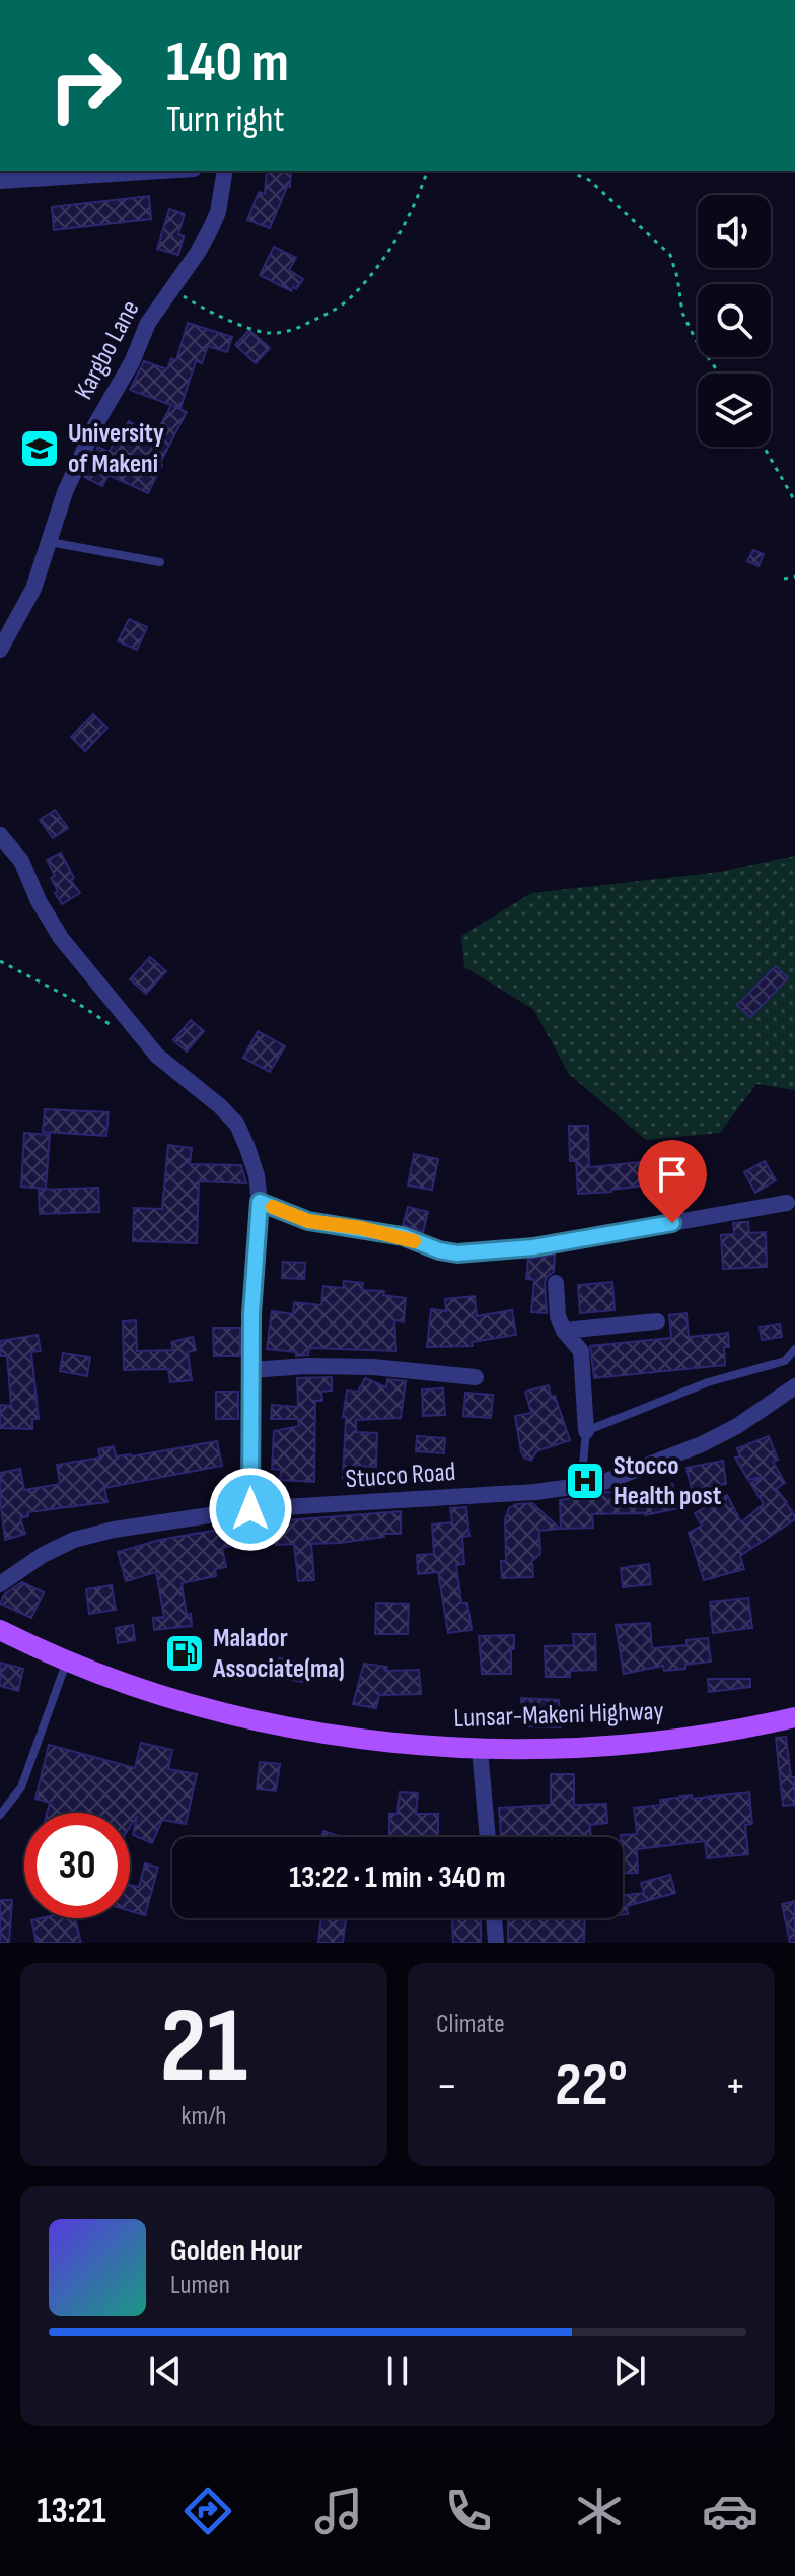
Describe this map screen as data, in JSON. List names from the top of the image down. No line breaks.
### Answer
{"streets":{"main road":["Lunsar-Makeni Highway"],"street":["Kargbo Lane","Stucco Road"]},"places":{"school or university":["University of Makeni"],"hospital":["Stocco Health post"],"fuel station":["Malador Associate(ma)"]},"page":{"turn":["140 m","Turn right"],"limit":"30","trip":"13:22 · 1 min · 340 m","tile":[["21","km/h"],"Climate"],"heat":["−","22°","+"],"song":["Golden Hour","Lumen"],"tabs":"13:21"}}
